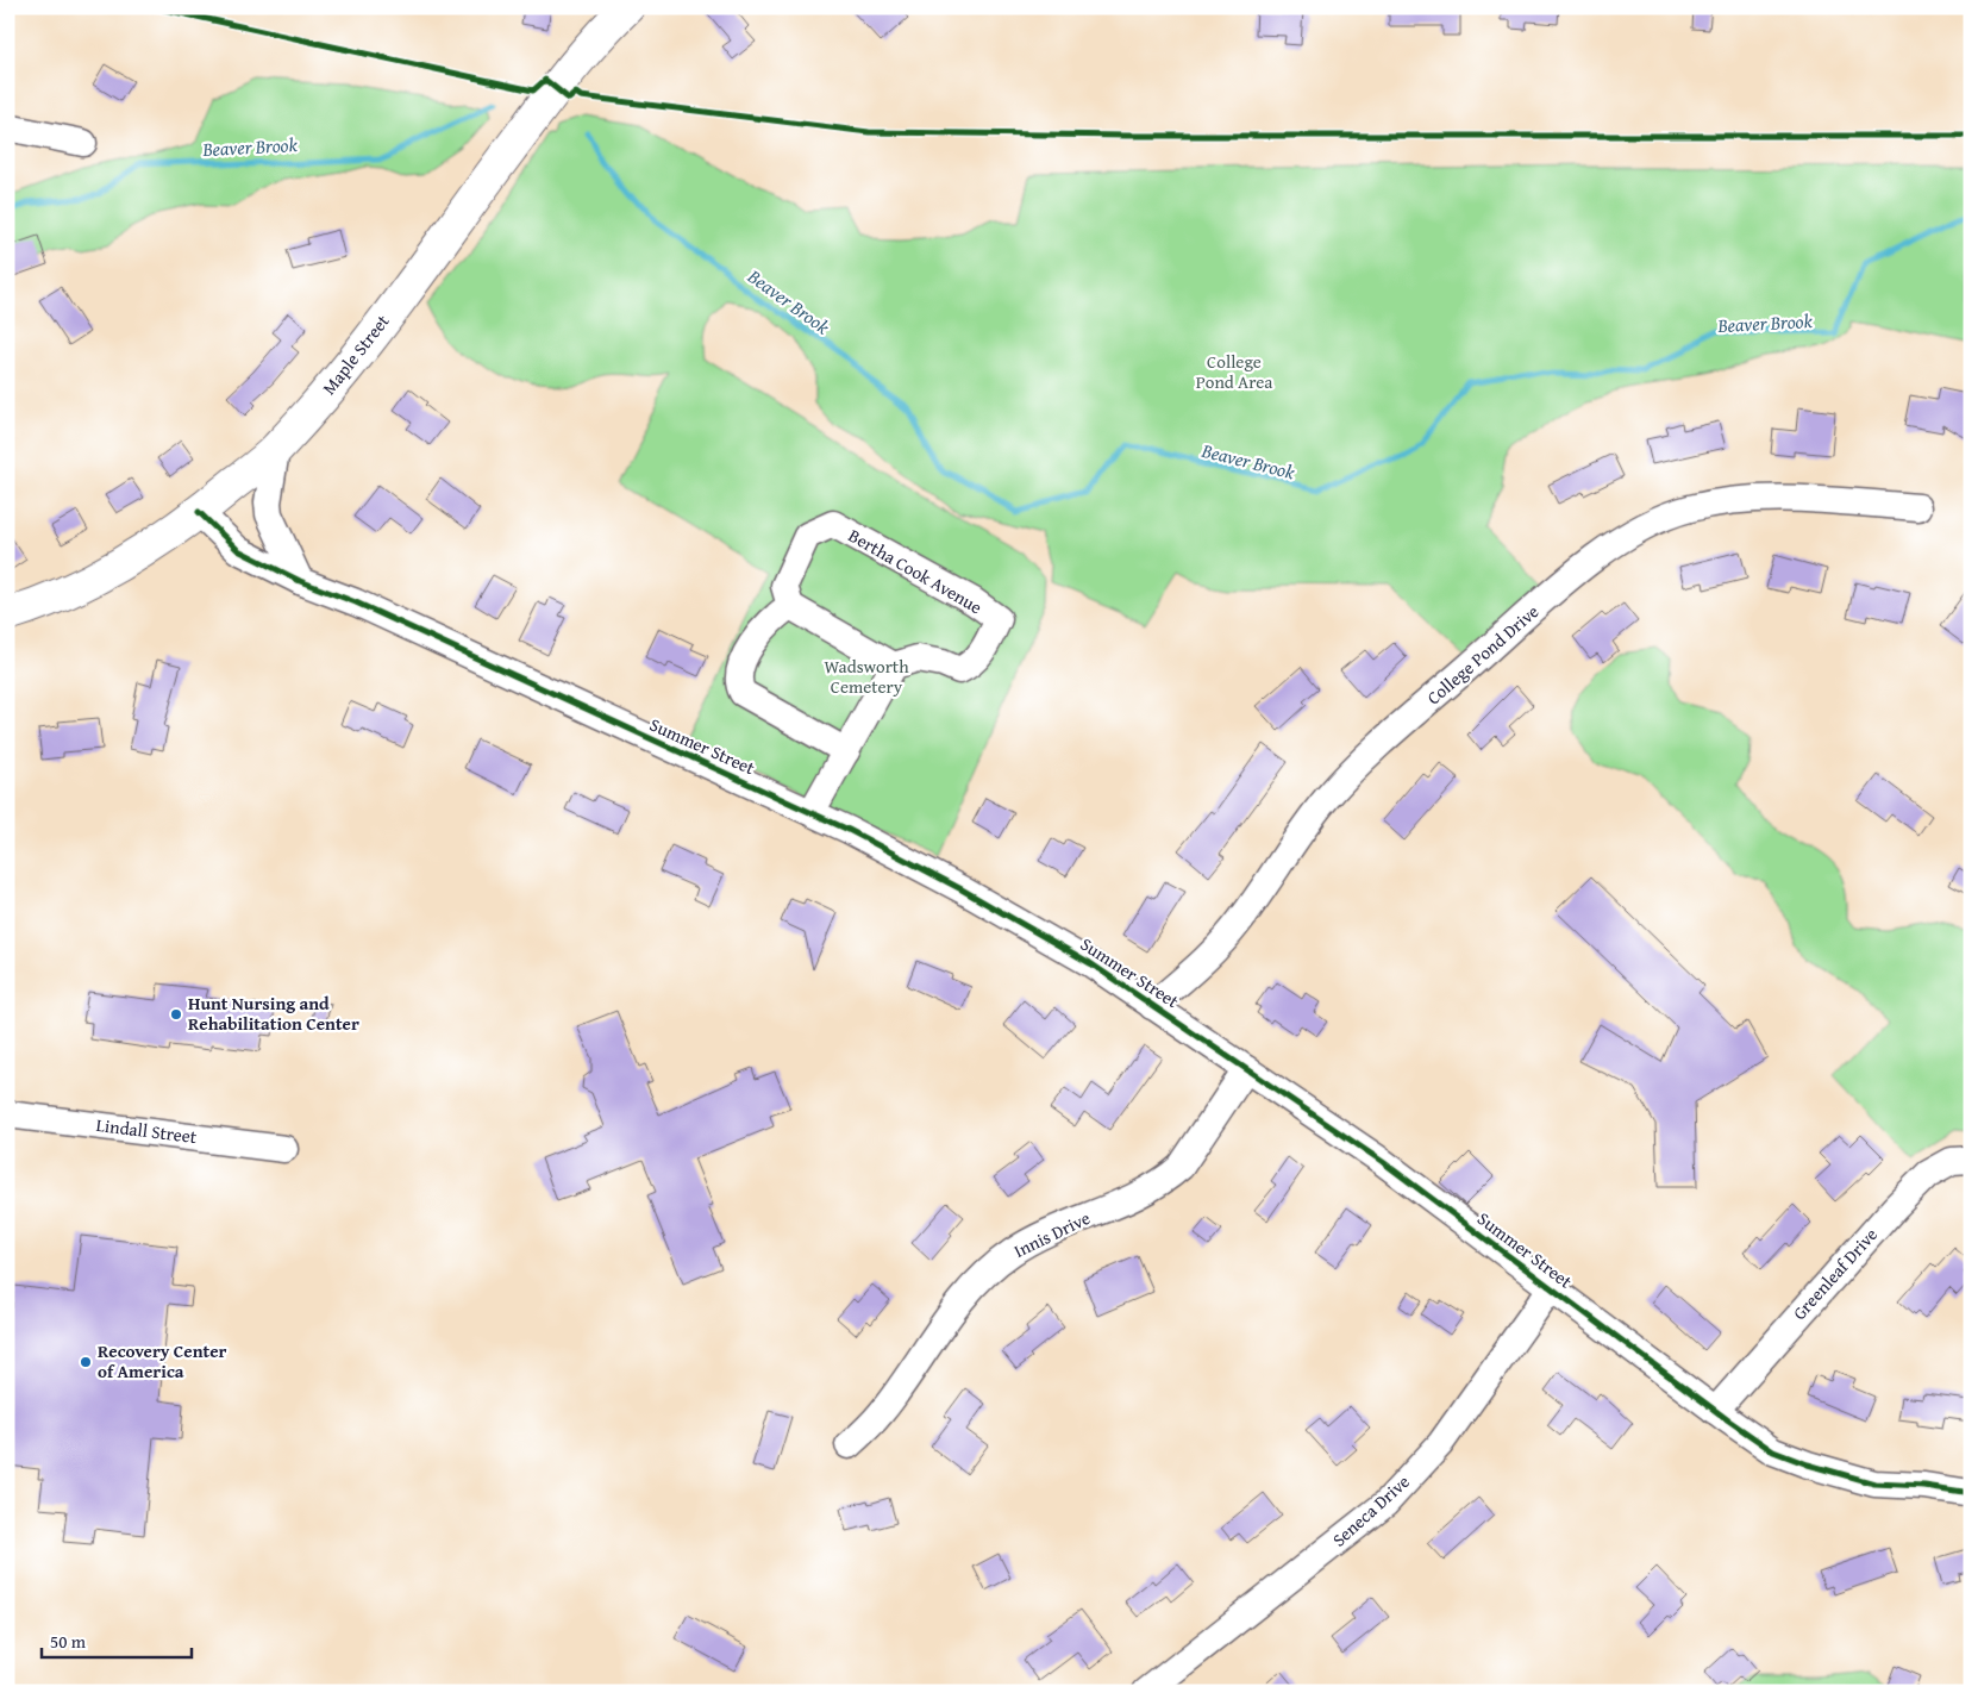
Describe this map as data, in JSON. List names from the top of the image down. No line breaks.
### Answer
{"streets":{"main road":["Maple Street"],"street":["Bertha Cook Avenue","College Pond Drive","Summer Street","Lindall Street","Innis Drive","Greenleaf Drive","Seneca Drive"]},"crossings":[["Maple Street","Summer Street"],["College Pond Drive","Summer Street"],["Summer Street","Innis Drive"],["Summer Street","Greenleaf Drive"],["Summer Street","Seneca Drive"]],"water":["Beaver Brook"],"parks":["College Pond Area","Wadsworth Cemetery"],"places":["Hunt Nursing and Rehabilitation Center","Recovery Center of America"],"scale_bar":"50 m"}
